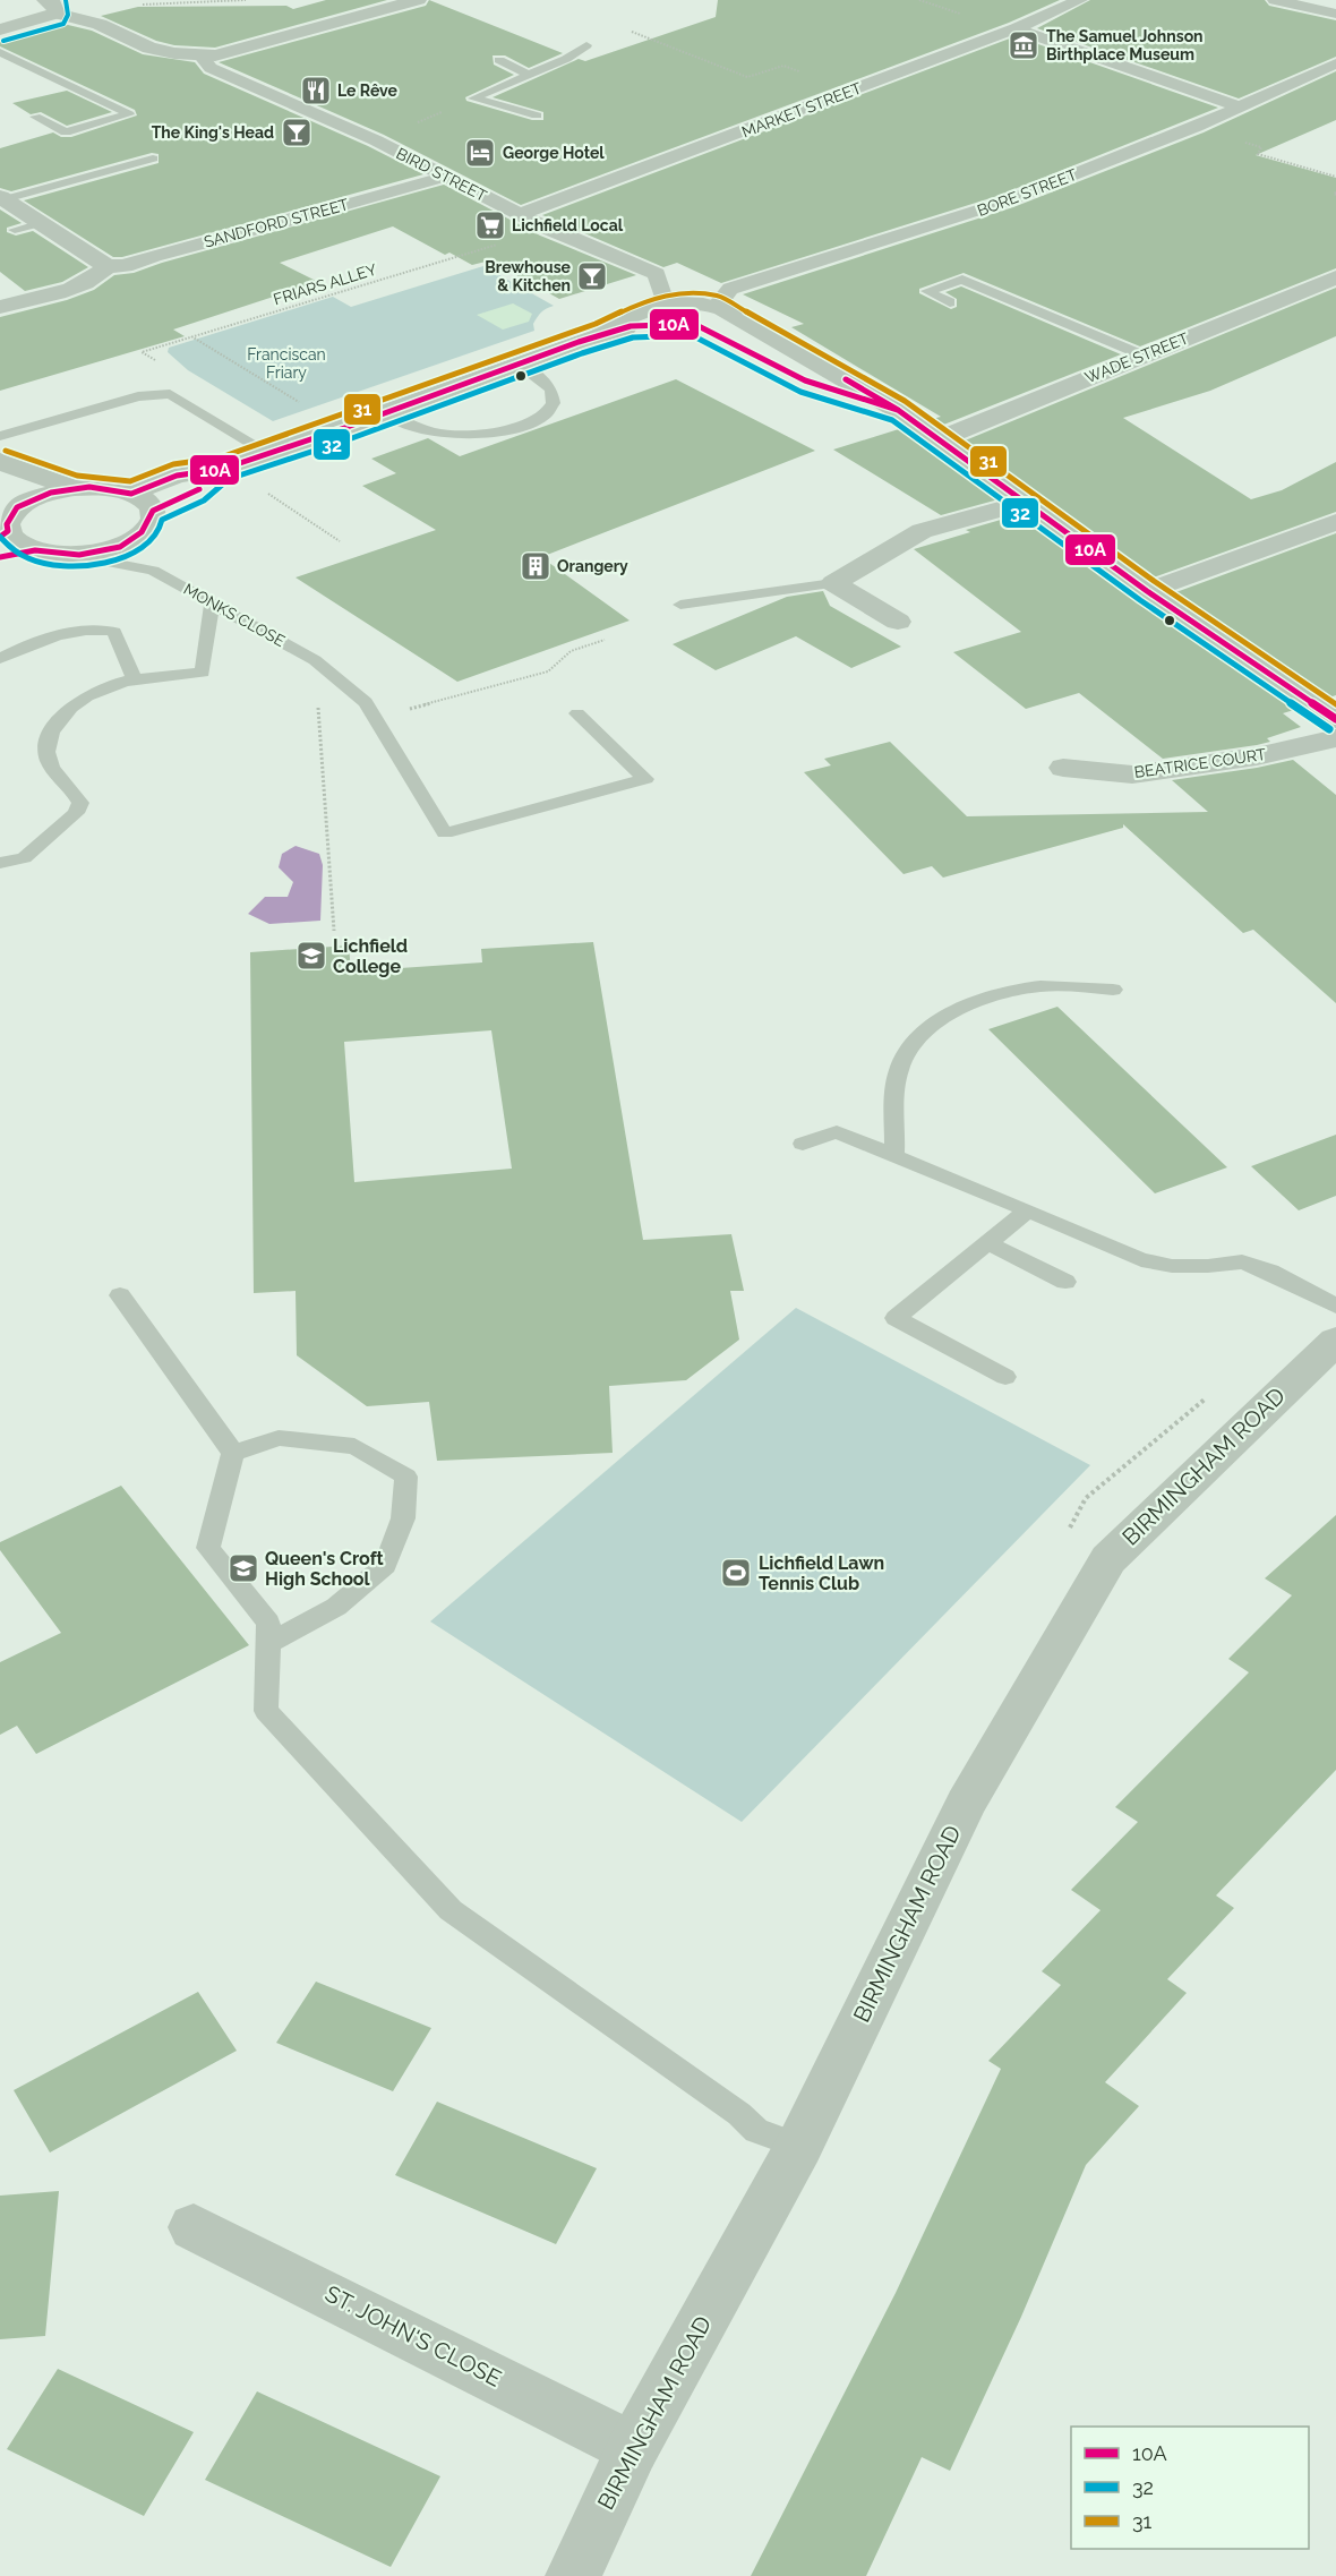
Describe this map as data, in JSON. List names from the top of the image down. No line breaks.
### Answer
{"streets":{"street":["MARKET STREET","BIRD STREET","BORE STREET","SANDFORD STREET","WADE STREET","BEATRICE COURT","BIRMINGHAM ROAD","ST. JOHN'S CLOSE"],"lane":["MONKS CLOSE"],"path":["FRIARS ALLEY"]},"crossings":[["MARKET STREET","BIRD STREET"],["BIRD STREET","SANDFORD STREET"],["BIRD STREET","FRIARS ALLEY"],["BIRMINGHAM ROAD","ST. JOHN'S CLOSE"]],"parks":["Franciscan Friary"],"places":{"museum":["The Samuel Johnson Birthplace Museum"],"restaurant":["Le Rêve"],"bar":["The King's Head","Brewhouse & Kitchen"],"hotel":["George Hotel"],"supermarket":["Lichfield Local"],"building":["Orangery"],"school or university":["Lichfield College","Queen's Croft High School"],"sports":["Lichfield Lawn Tennis Club"]},"lines":["transit line 32","transit line 31","transit line 10A"],"legend":["10A","32","31"]}
